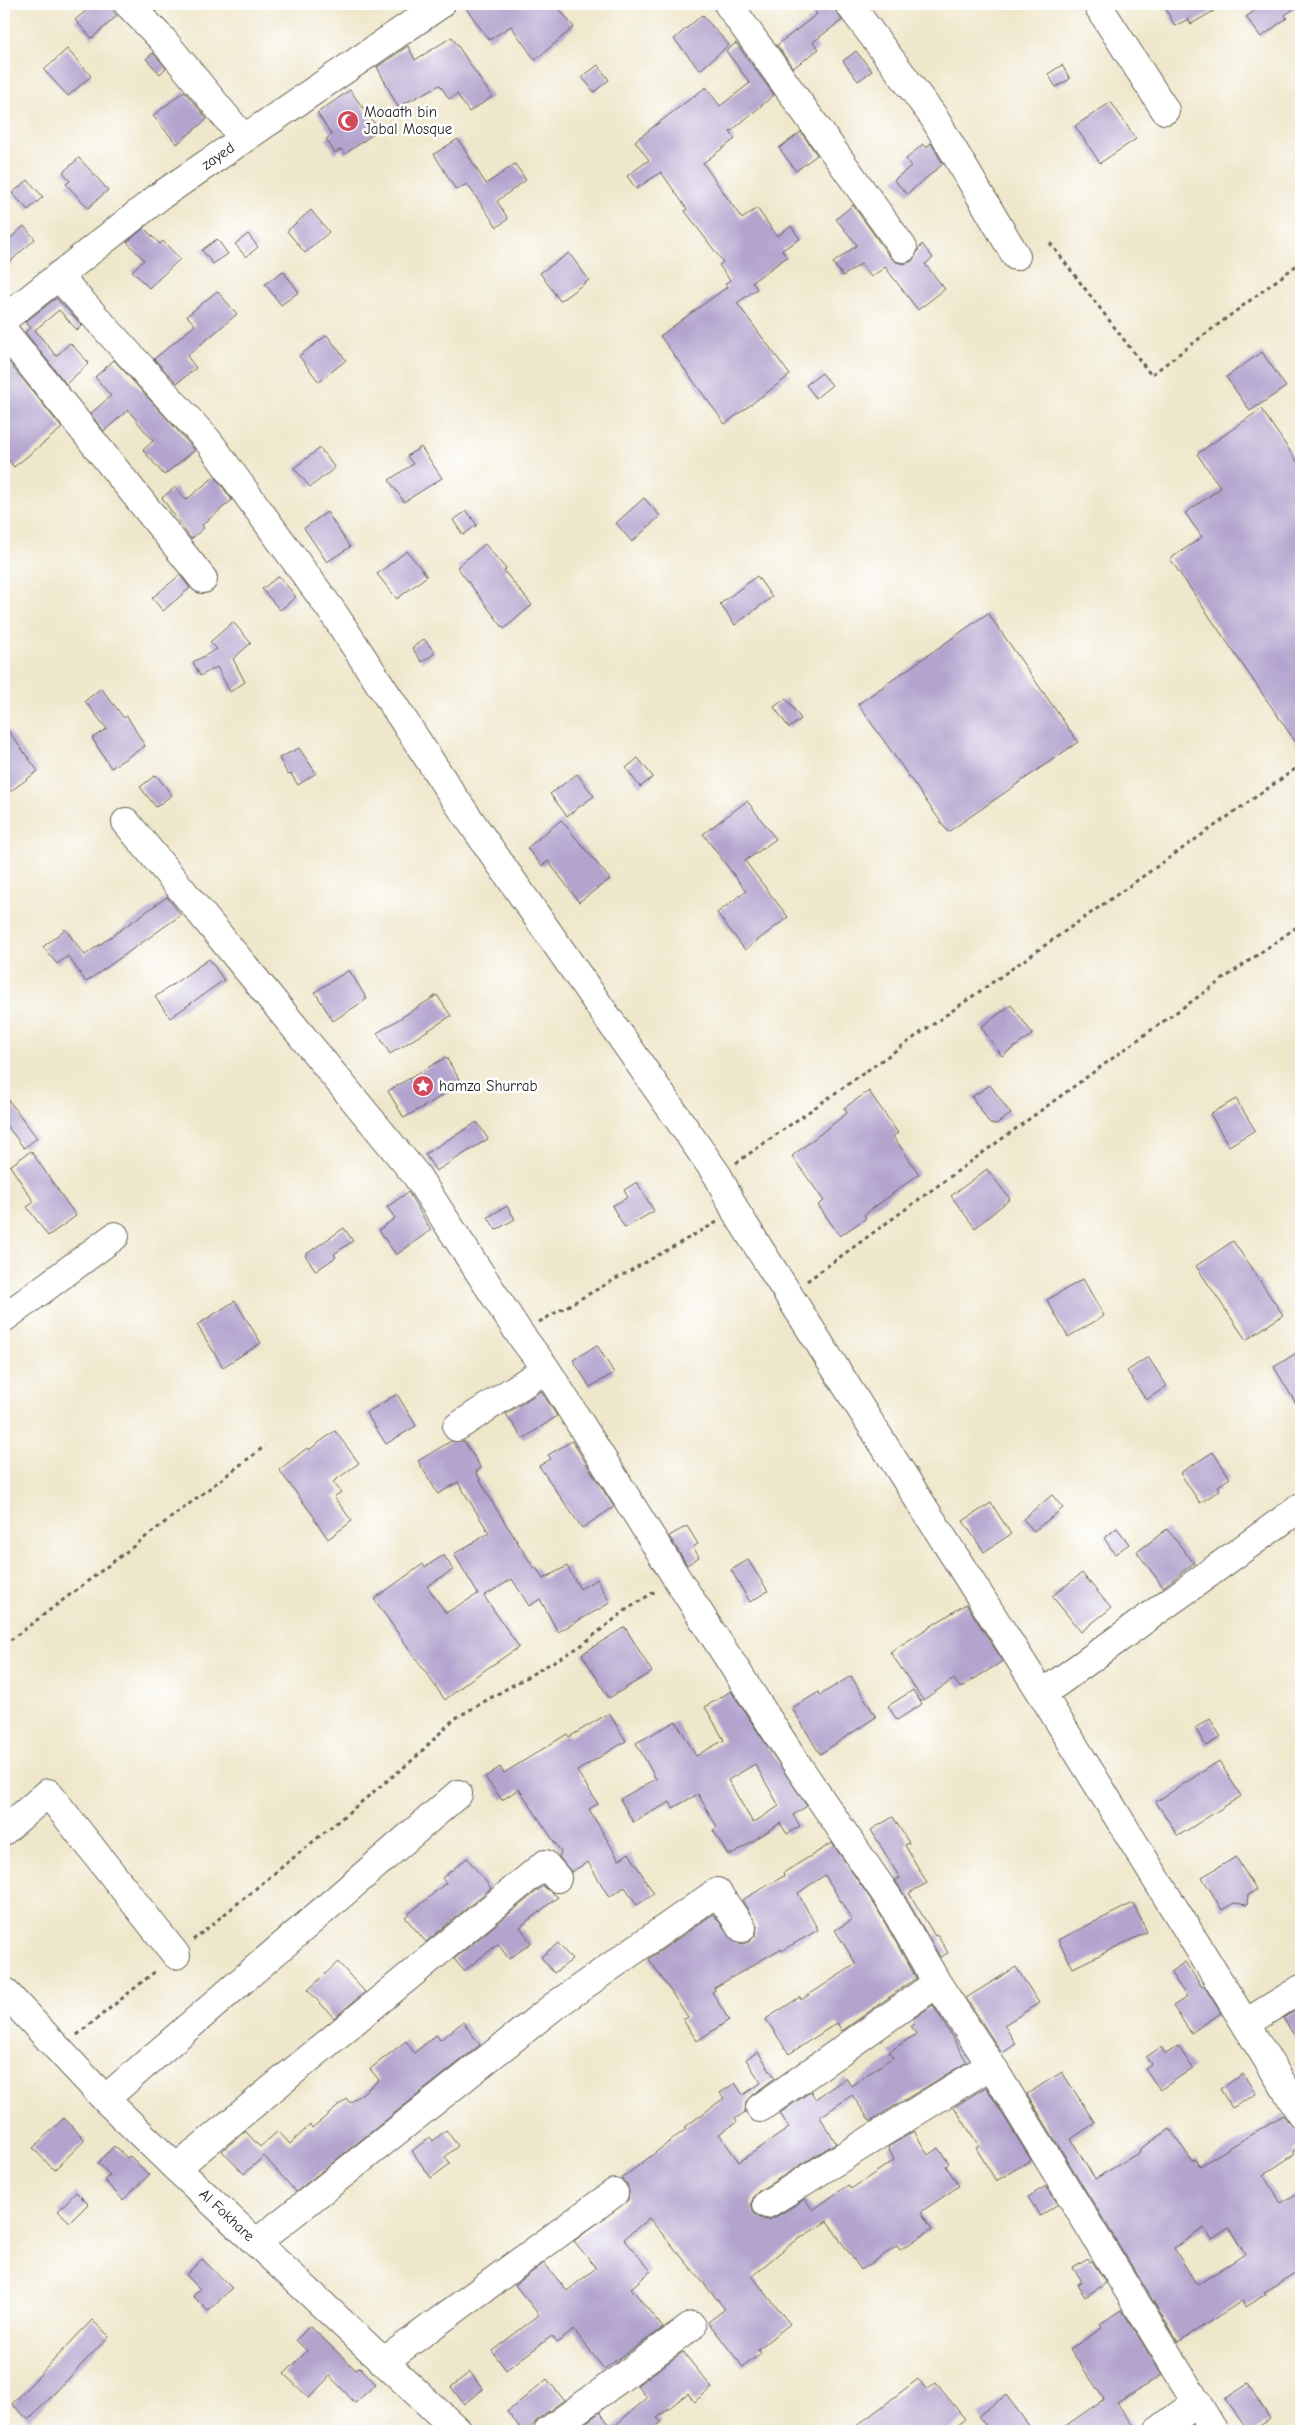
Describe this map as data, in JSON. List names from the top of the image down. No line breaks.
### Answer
{"streets":{"street":["zayed","Al Fokhare"]},"places":{"mosque":["Moaath bin Jabal Mosque"],"place":["hamza Shurrab"]}}
